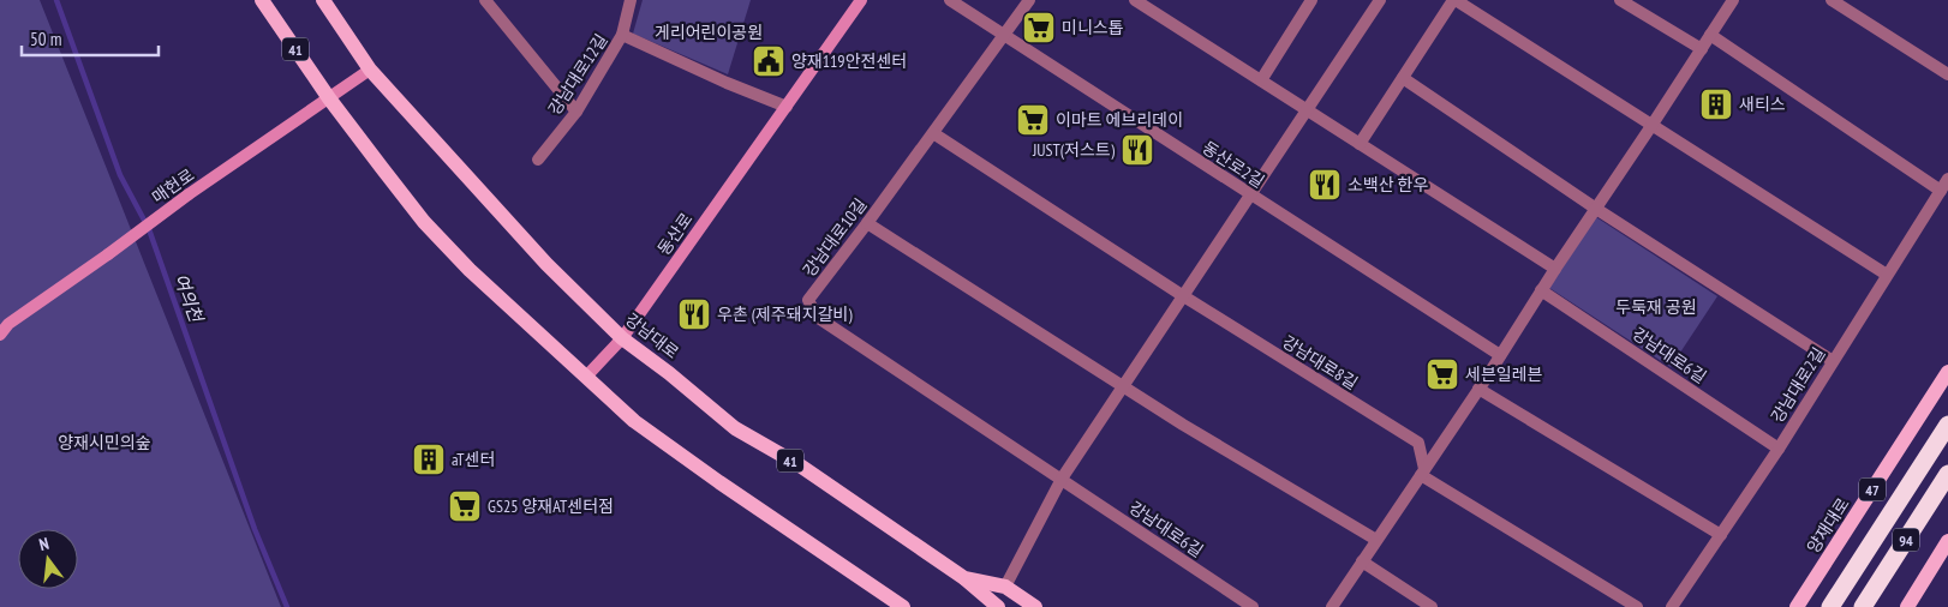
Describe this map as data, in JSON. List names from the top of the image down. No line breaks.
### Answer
{"streets":{"highway":["94"],"main road":["41","강남대로","47","양재대로"],"street":["강남대로12길","동산로2길","매헌로","동산로","강남대로10길","강남대로6길","강남대로8길","강남대로2길"]},"crossings":[["41","매헌로"],["41","동산로"],["41","강남대로"],["동산로2길","강남대로10길"],["매헌로","강남대로"],["동산로","강남대로"],["강남대로10길","강남대로6길"],["강남대로10길","강남대로8길"],["강남대로6길","강남대로2길"]],"water":["여의천"],"parks":["게리어린이공원","두둑재 공원","양재시민의숲"],"places":{"supermarket":["미니스톱","이마트 에브리데이","세븐일레븐","GS25 양재AT센터점"],"public building":["양재119안전센터"],"building":["새티스","aT센터"],"restaurant":["JUST(저스트)","소백산 한우","우촌 (제주돼지갈비)"]},"scale_bar":"50 m","north":"top"}
